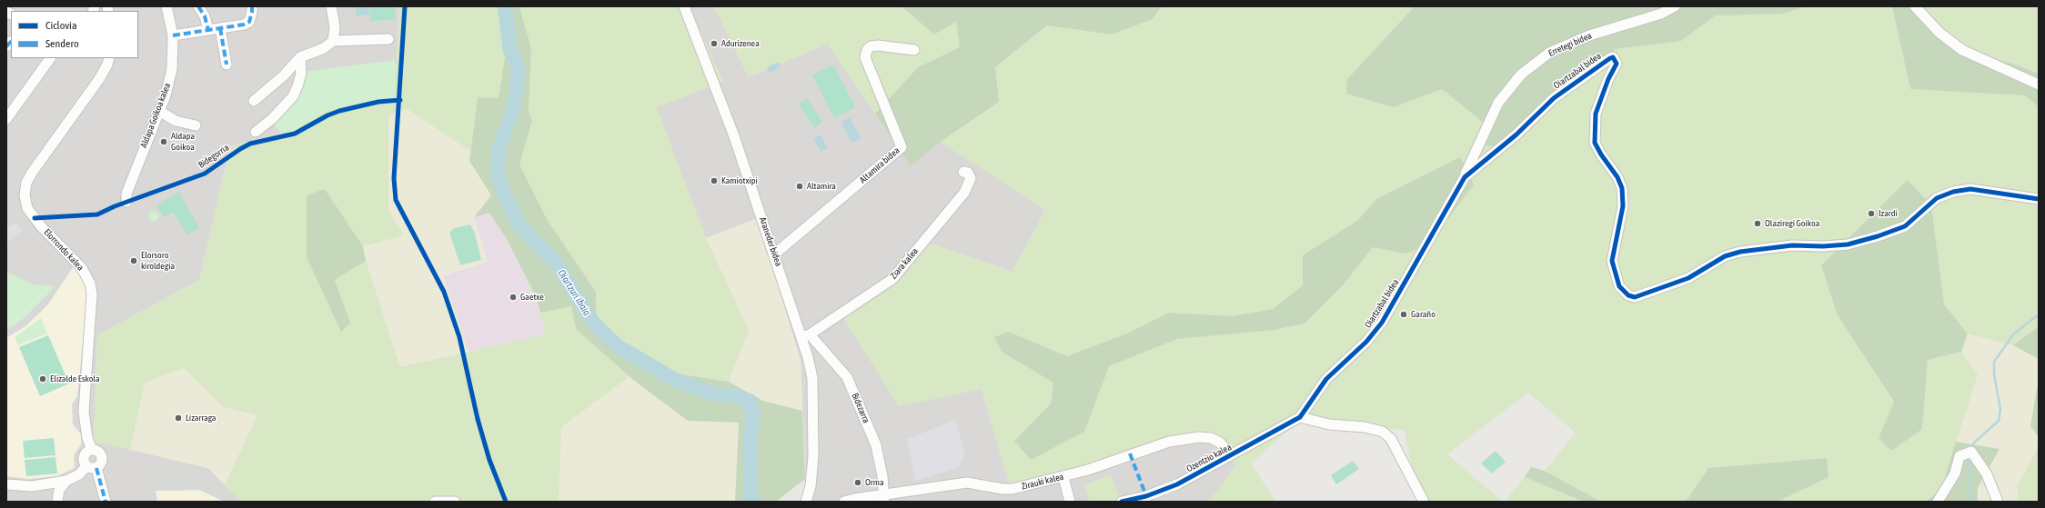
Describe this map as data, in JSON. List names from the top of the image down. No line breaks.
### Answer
{"streets":{"street":["Erretegi bidea","Oiartzabal bidea","Aldapa Goikoa kalea","Altamira bidea","Araneder bidea","Elorrondo kalea","Ziara kalea","Bidezarra","Ozentzio kalea","Zirauki kalea"],"cycle path":["Bidegorria"]},"crossings":[["Erretegi bidea","Oiartzabal bidea"],["Oiartzabal bidea","Ozentzio kalea"],["Altamira bidea","Araneder bidea"],["Araneder bidea","Ziara kalea"],["Araneder bidea","Bidezarra"],["Ziara kalea","Bidezarra"],["Bidezarra","Zirauki kalea"],["Ozentzio kalea","Zirauki kalea"]],"water":["Oiartzun ibaia"],"places":["Adurizenea","Aldapa Goikoa","Kamiotxipi","Altamira","Izardi","Olaziregi Goikoa","Elorsoro kiroldegia","Gaetxe","Garaño","Elizalde Eskola","Lizarraga","Orma"],"legend":["Ciclovía","Sendero"]}
